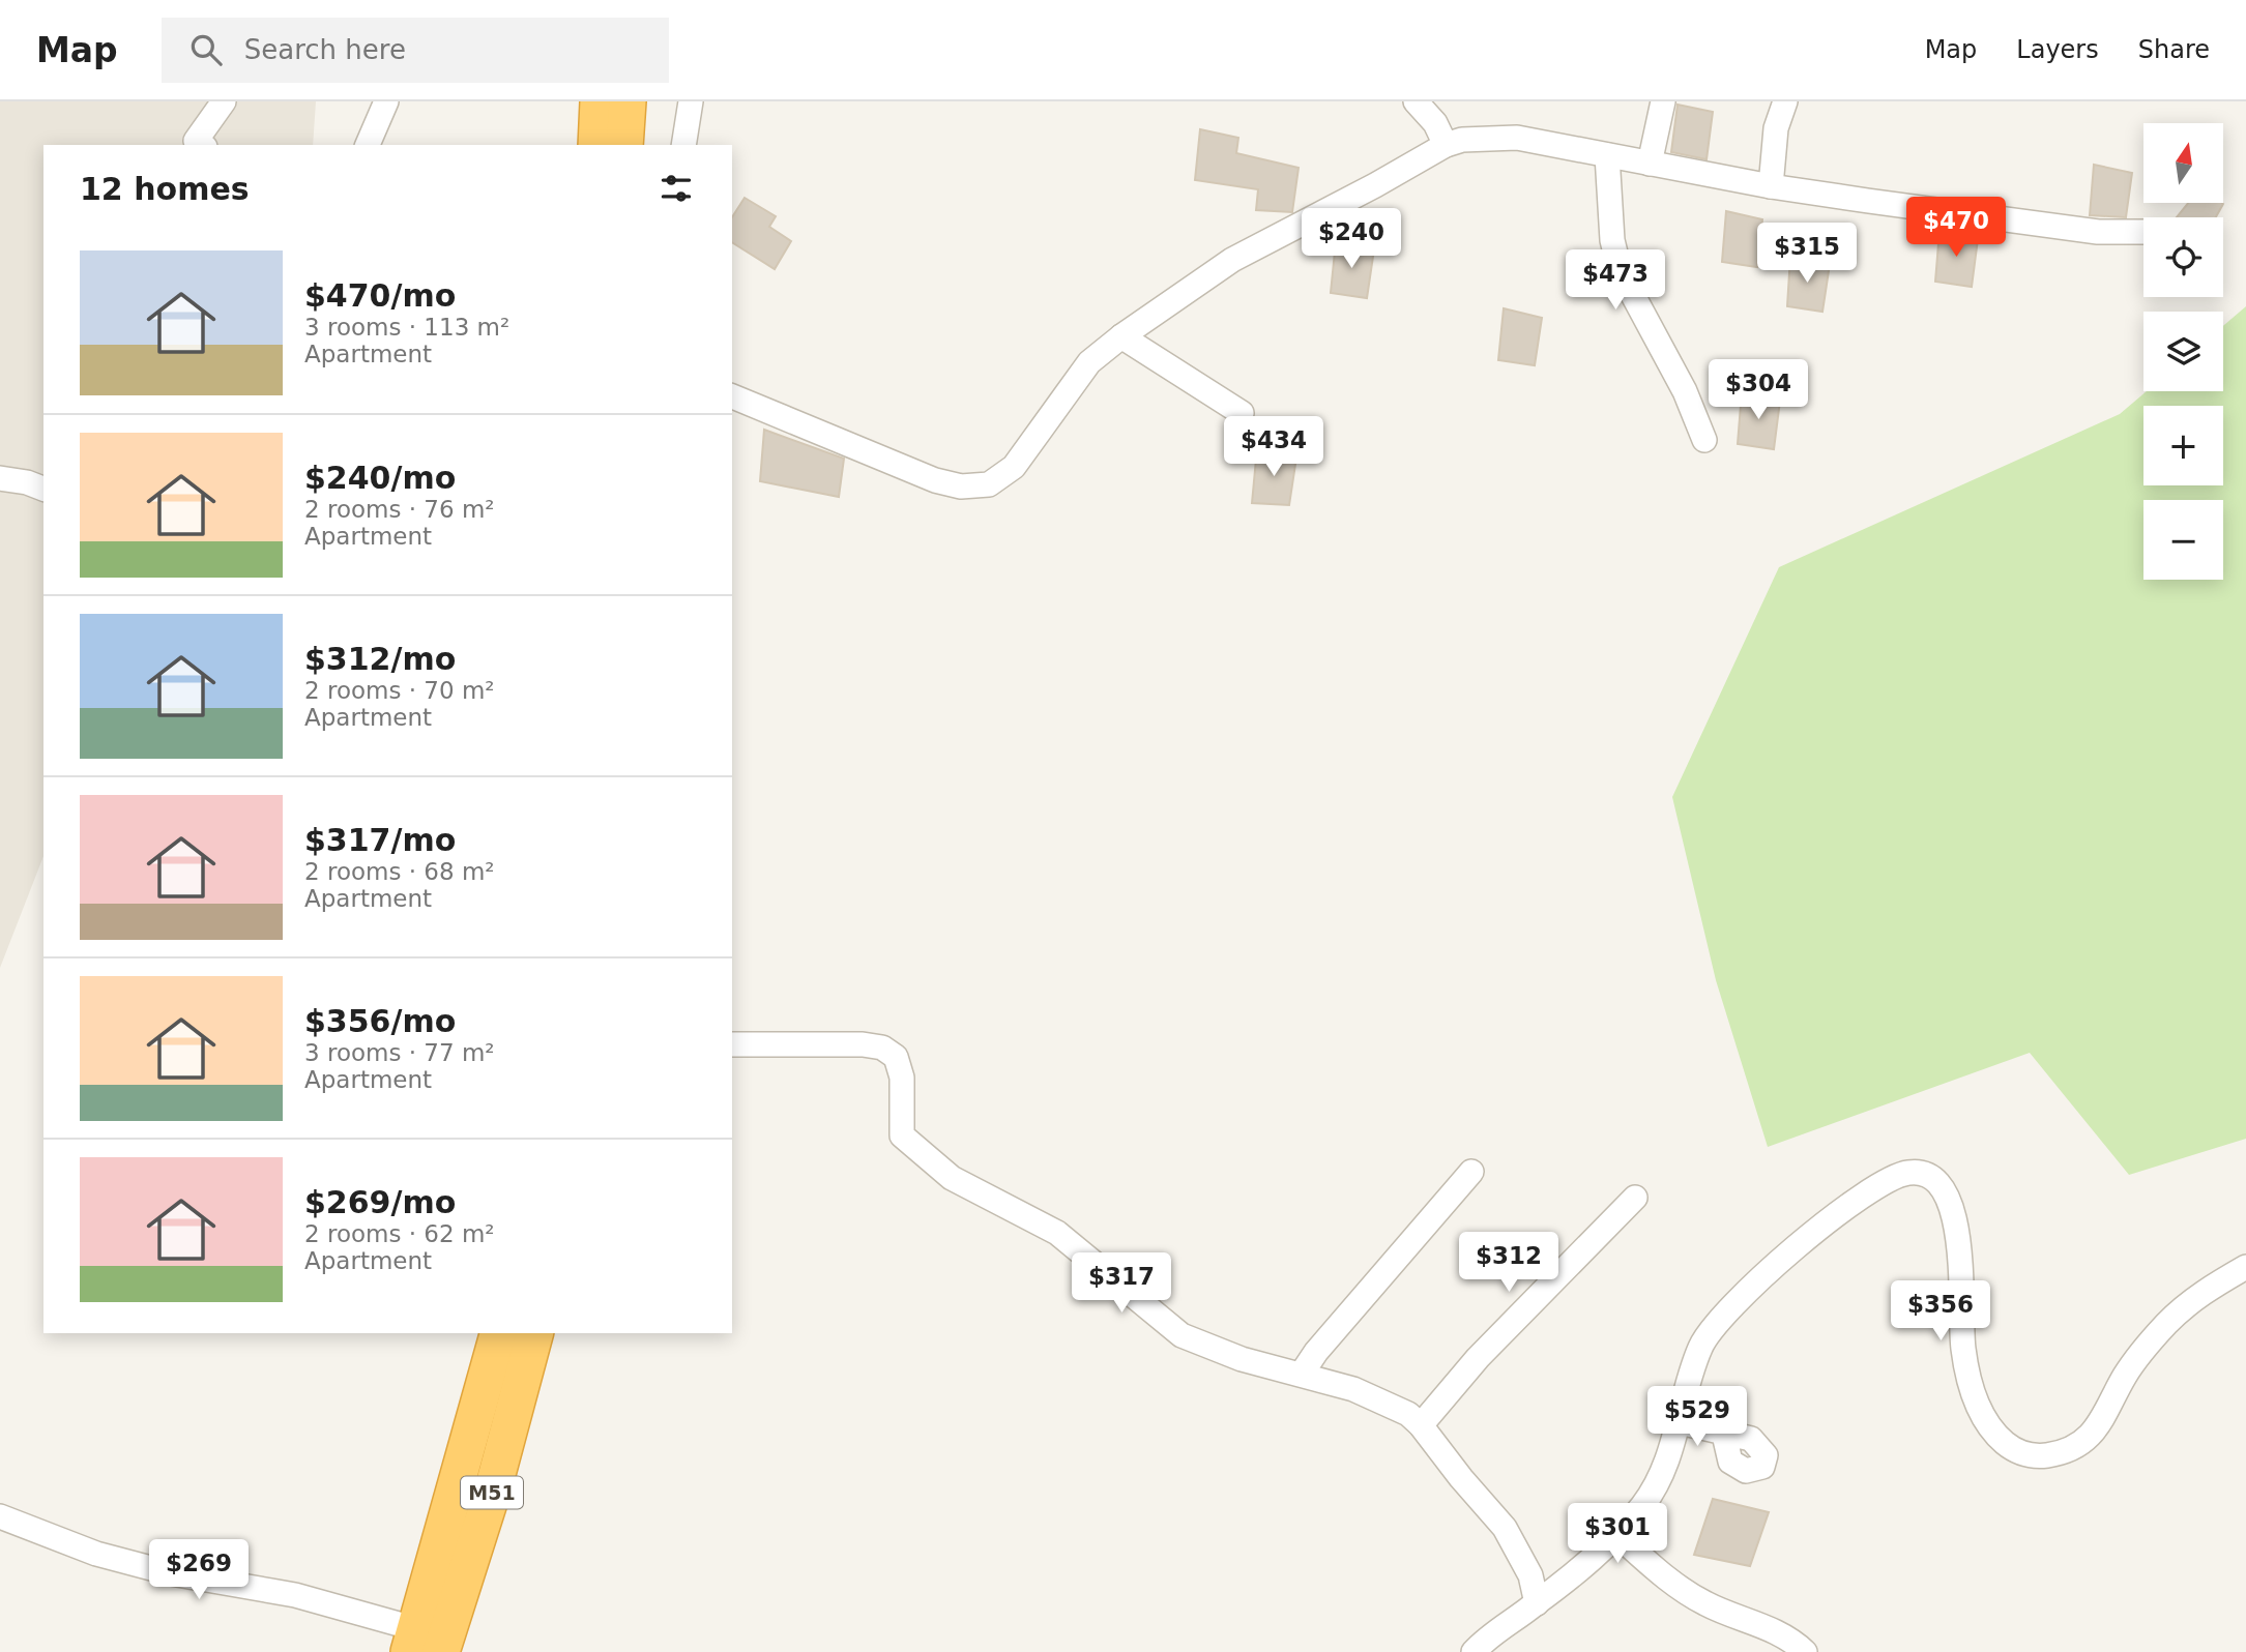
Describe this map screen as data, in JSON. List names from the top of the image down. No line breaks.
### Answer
{"streets":{"highway":["M51"]},"north":"top","page":{"header":"Map","search":"Search here","nav":["Map","Layers","Share"],"map_buttons":["+","−"],"heading":"12 homes","price":["$470","$240","$315","$473","$304","$434","$312","$317","$356","$529","$301","$269"],"list":[{"name":"$470/mo","note":"3 rooms · 113 m² · Apartment"},{"name":"$240/mo","note":"2 rooms · 76 m² · Apartment"},{"name":"$312/mo","note":"2 rooms · 70 m² · Apartment"},{"name":"$317/mo","note":"2 rooms · 68 m² · Apartment"},{"name":"$356/mo","note":"3 rooms · 77 m² · Apartment"},{"name":"$269/mo","note":"2 rooms · 62 m² · Apartment"}]}}
